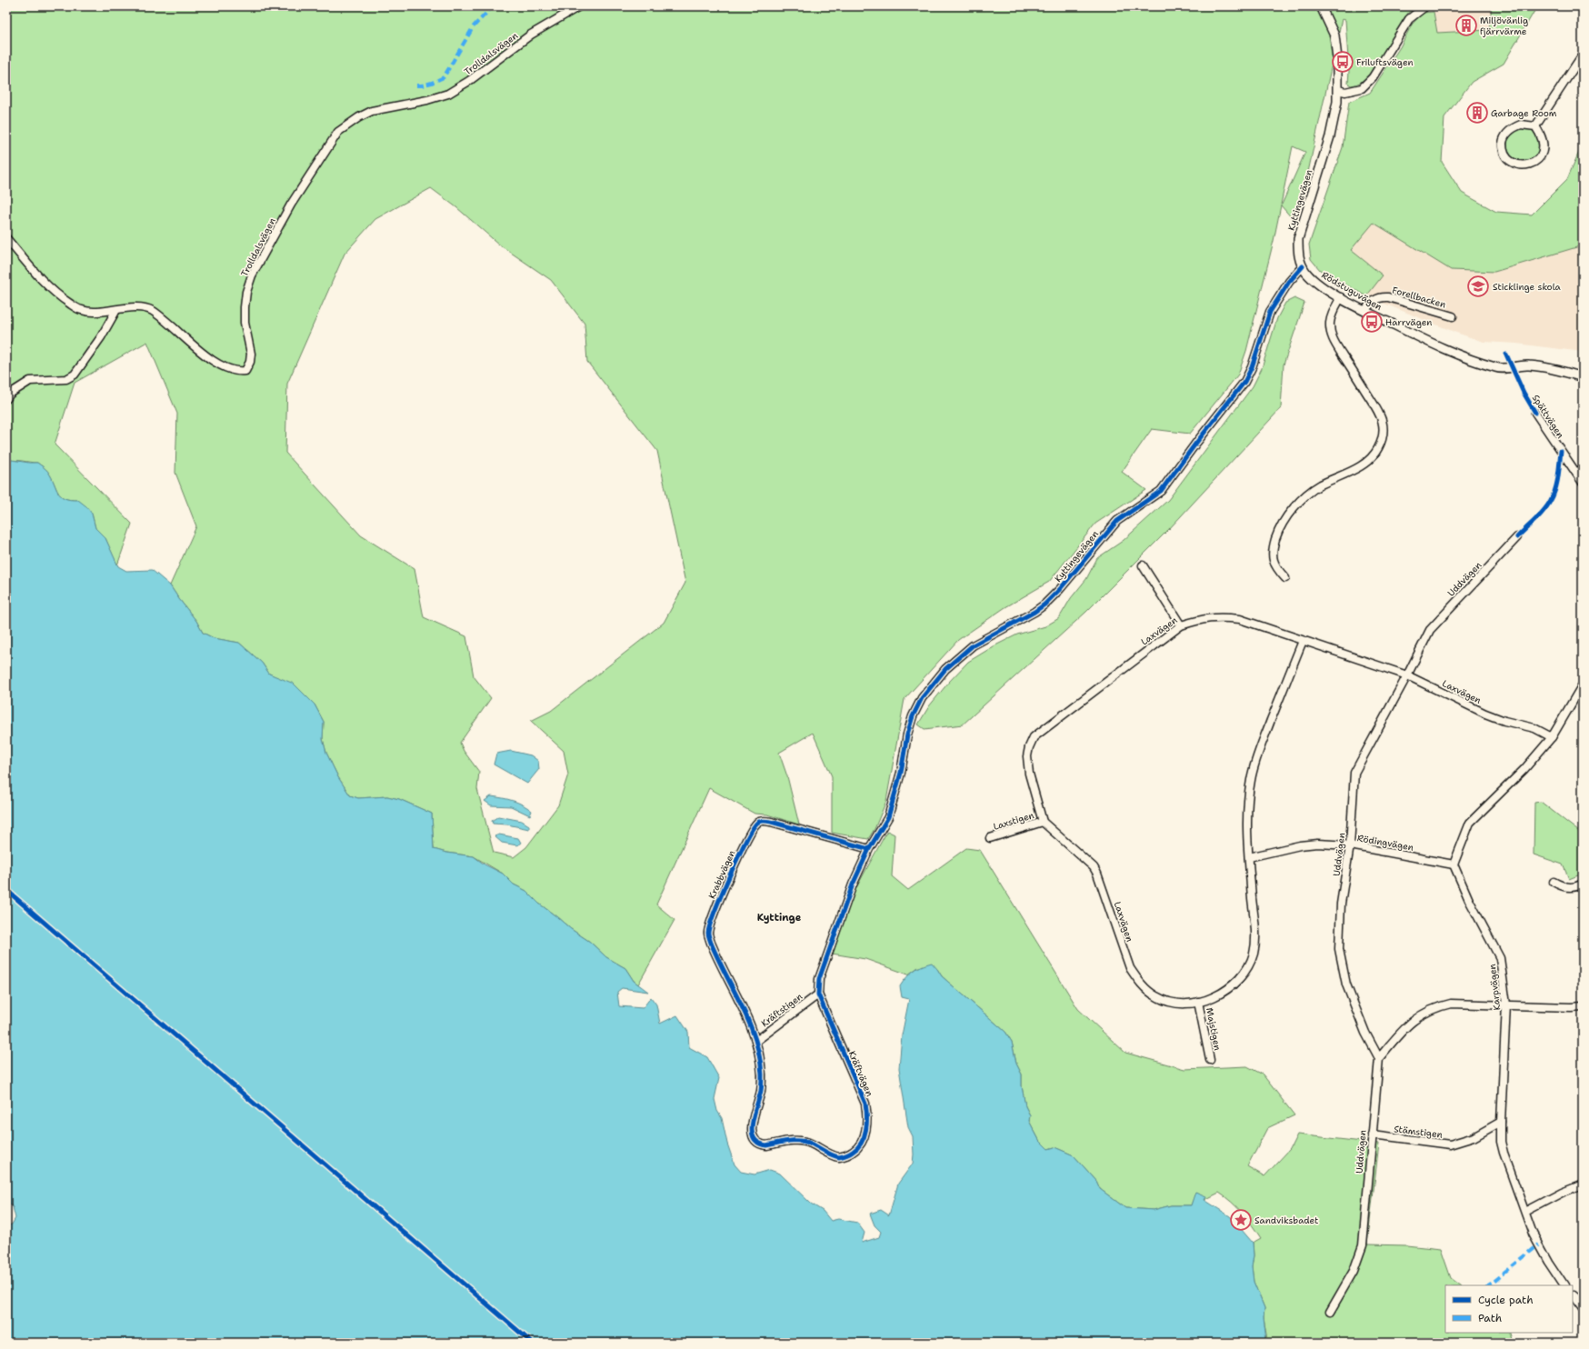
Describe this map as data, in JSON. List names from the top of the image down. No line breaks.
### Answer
{"streets":{"street":["Trolldalsvägen","Kyttingevägen","Rödstuguvägen","Forellbacken","Spättvägen","Uddvägen","Laxvägen","Laxstigen","Rödingvägen","Krabbvägen","Karpvägen","Kräftstigen","Majstigen","Kräftvägen","Stämstigen"]},"crossings":[["Kyttingevägen","Rödstuguvägen"],["Kyttingevägen","Krabbvägen"],["Kyttingevägen","Kräftvägen"],["Rödstuguvägen","Forellbacken"],["Uddvägen","Laxvägen"],["Uddvägen","Rödingvägen"],["Uddvägen","Stämstigen"],["Laxvägen","Laxstigen"],["Laxvägen","Rödingvägen"],["Laxvägen","Majstigen"],["Rödingvägen","Karpvägen"],["Krabbvägen","Kräftstigen"],["Krabbvägen","Kräftvägen"],["Karpvägen","Stämstigen"],["Kräftstigen","Kräftvägen"]],"districts":["Kyttinge"],"places":{"building":["Miljövänlig fjärrvärme","Garbage Room"],"bus stop":["Friluftsvägen","Harrvägen"],"school or university":["Sticklinge skola"],"place":["Sandviksbadet"]},"legend":["Cycle path","Path"]}
